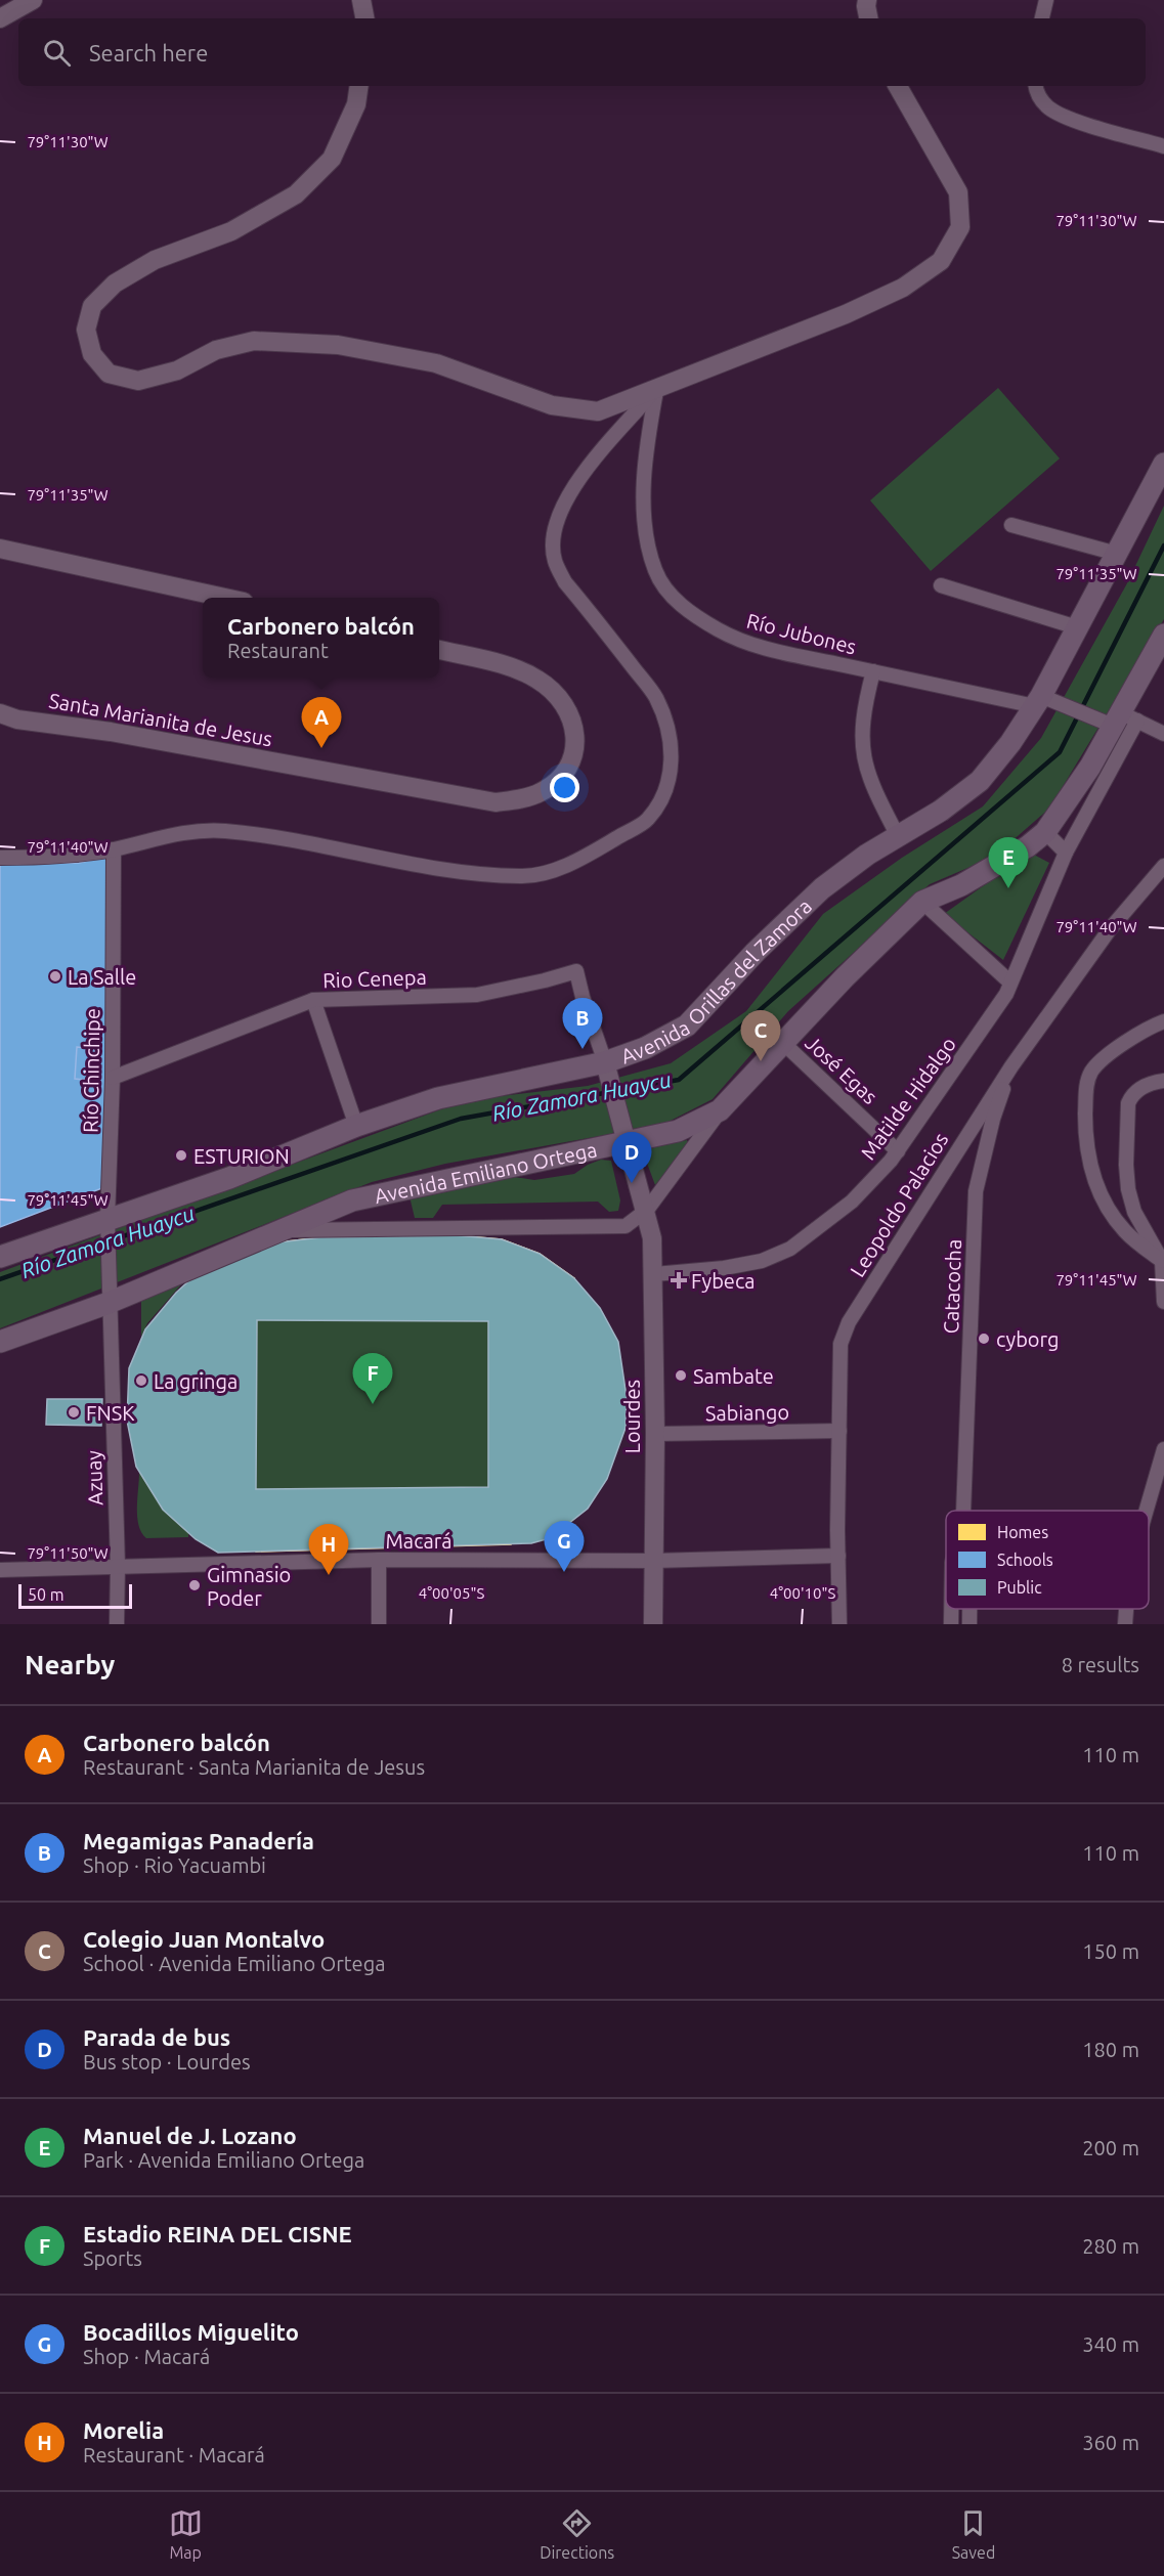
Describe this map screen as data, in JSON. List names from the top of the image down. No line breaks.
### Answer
{"streets":{"main road":["Avenida Orillas del Zamora","Avenida Emiliano Ortega"],"street":["Río Jubones","Santa Marianita de Jesus","Rio Cenepa","José Egas","Río Chinchipe","Matilde Hidalgo","Leopoldo Palacios","Catacocha","Sabiango","Lourdes","Azuay","Macará"]},"crossings":[["Río Jubones","Avenida Orillas del Zamora"],["Río Jubones","Matilde Hidalgo"],["Río Jubones","Avenida Emiliano Ortega"],["Avenida Orillas del Zamora","Rio Cenepa"],["Avenida Orillas del Zamora","Río Chinchipe"],["Avenida Orillas del Zamora","Lourdes"],["Avenida Orillas del Zamora","Azuay"],["Rio Cenepa","Río Chinchipe"],["Rio Cenepa","Lourdes"],["José Egas","Matilde Hidalgo"],["José Egas","Avenida Emiliano Ortega"],["Río Chinchipe","Azuay"],["Matilde Hidalgo","Avenida Emiliano Ortega"],["Matilde Hidalgo","Lourdes"],["Avenida Emiliano Ortega","Lourdes"],["Avenida Emiliano Ortega","Azuay"],["Leopoldo Palacios","Catacocha"],["Leopoldo Palacios","Sabiango"],["Leopoldo Palacios","Macará"],["Sabiango","Lourdes"],["Lourdes","Macará"],["Azuay","Macará"]],"water":["Río Zamora Huaycu"],"places":{"other":["La Salle","ESTURION","cyborg","Sambate","La gringa","FNSK","Gimnasio Poder"],"health":["Fybeca"]},"legend":["Homes","Schools","Public"],"scale_bar":"50 m","page":{"search":"Search here","popup":["Carbonero balcón","Restaurant"],"pins":["A","E","B","C","D","F","G","H"],"scale":"50 m","heading":["Nearby","8 results"],"list":[{"mark":"A","name":"Carbonero balcón","note":"Restaurant · Santa Marianita de Jesus","value":"110 m"},{"mark":"B","name":"Megamigas Panadería","note":"Shop · Rio Yacuambi","value":"110 m"},{"mark":"C","name":"Colegio Juan Montalvo","note":"School · Avenida Emiliano Ortega","value":"150 m"},{"mark":"D","name":"Parada de bus","note":"Bus stop · Lourdes","value":"180 m"},{"mark":"E","name":"Manuel de J. Lozano","note":"Park · Avenida Emiliano Ortega","value":"200 m"},{"mark":"F","name":"Estadio REINA DEL CISNE","note":"Sports","value":"280 m"},{"mark":"G","name":"Bocadillos Miguelito","note":"Shop · Macará","value":"340 m"},{"mark":"H","name":"Morelia","note":"Restaurant · Macará","value":"360 m"}],"nav":["Map","Directions","Saved"]},"coordinates":["79°11'30\"W","79°11'35\"W","79°11'40\"W","79°11'45\"W","79°11'50\"W","4°00'05\"S","4°00'10\"S"]}
